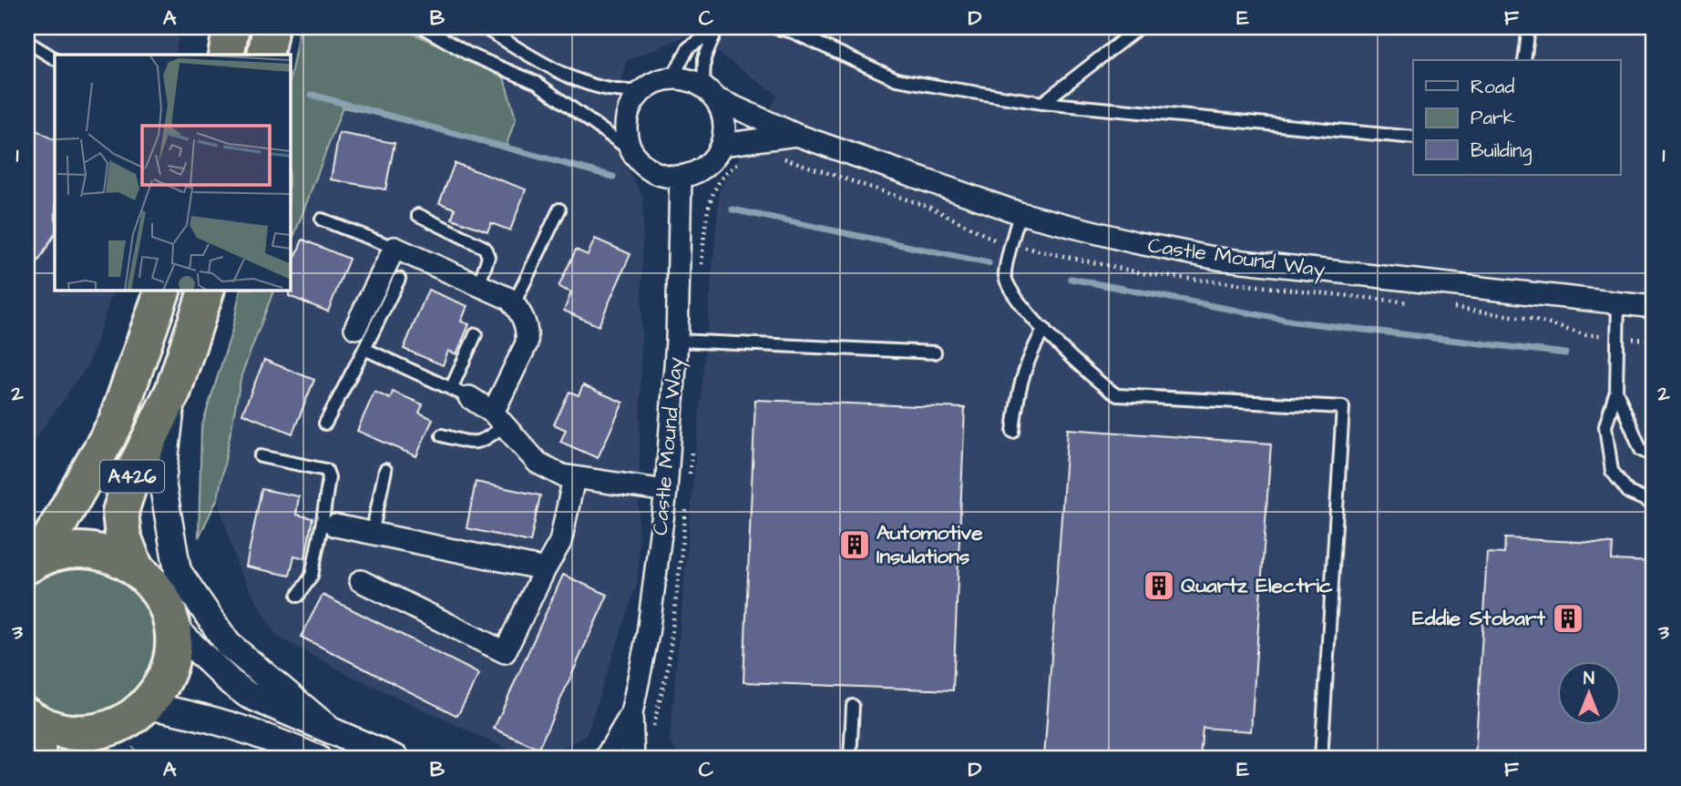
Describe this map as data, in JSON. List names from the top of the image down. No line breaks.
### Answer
{"streets":{"highway":["A426"],"street":["Castle Mound Way"]},"places":{"building":["Automotive Insulations","Quartz Electric","Eddie Stobart"]},"legend":["Road","Park","Building"],"north":"top","grid":{"columns":["A","B","C","D","E","F"],"rows":["1","2","3"]}}
